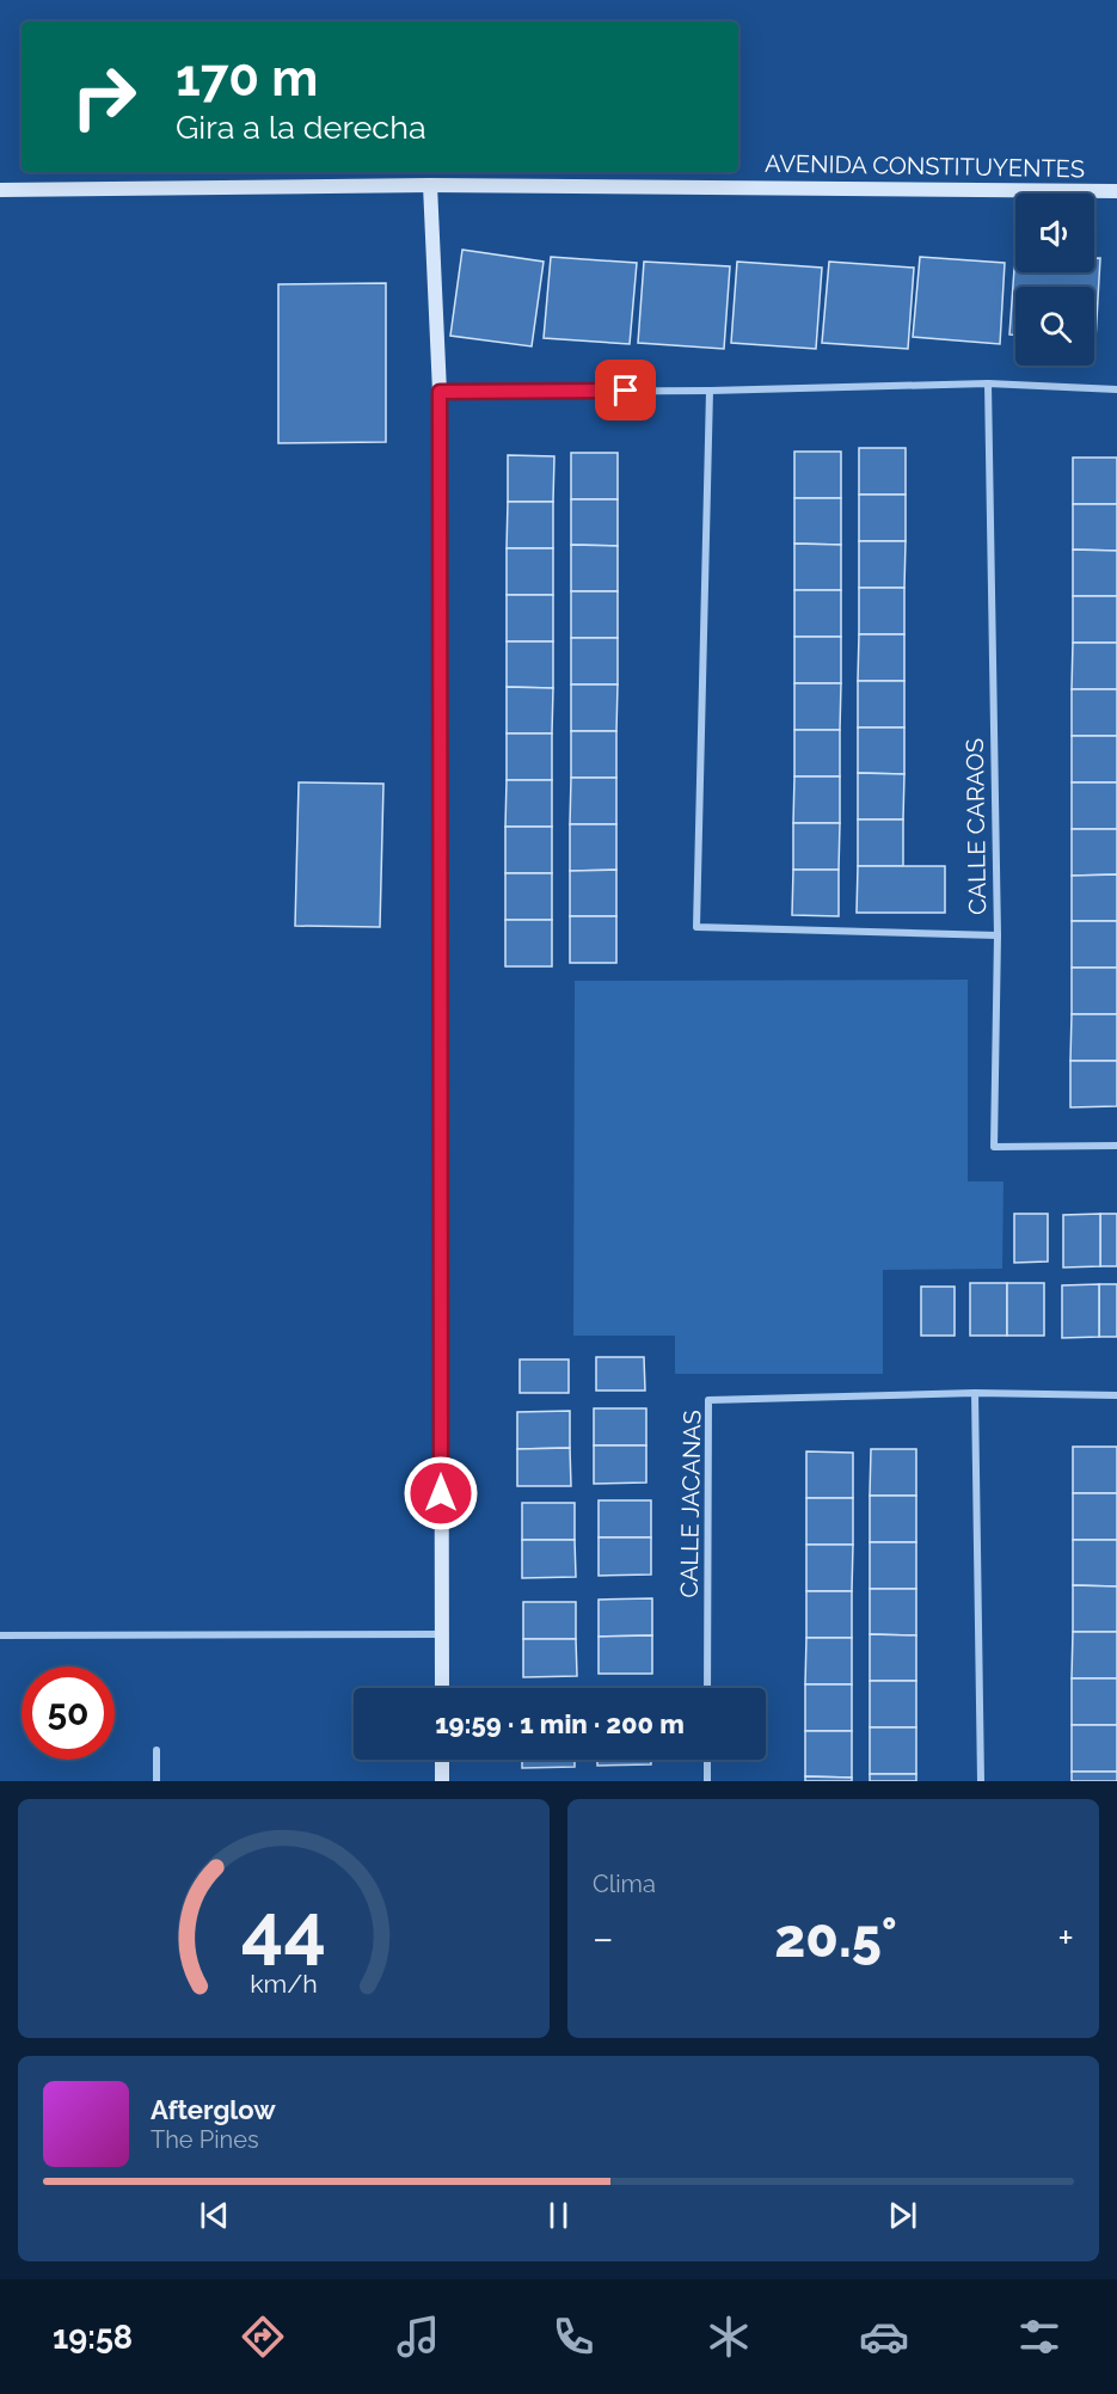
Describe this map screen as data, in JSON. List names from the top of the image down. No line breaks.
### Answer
{"streets":{"main road":["AVENIDA CONSTITUYENTES"],"street":["CALLE CARAOS","CALLE JACANAS"]},"page":{"turn":["170 m","Gira a la derecha"],"limit":"50","trip":"19:59 · 1 min · 200 m","tile":"Clima","heat":["−","20.5°","+"],"song":["Afterglow","The Pines"],"tabs":"19:58","gauge":["44","km/h"]}}
